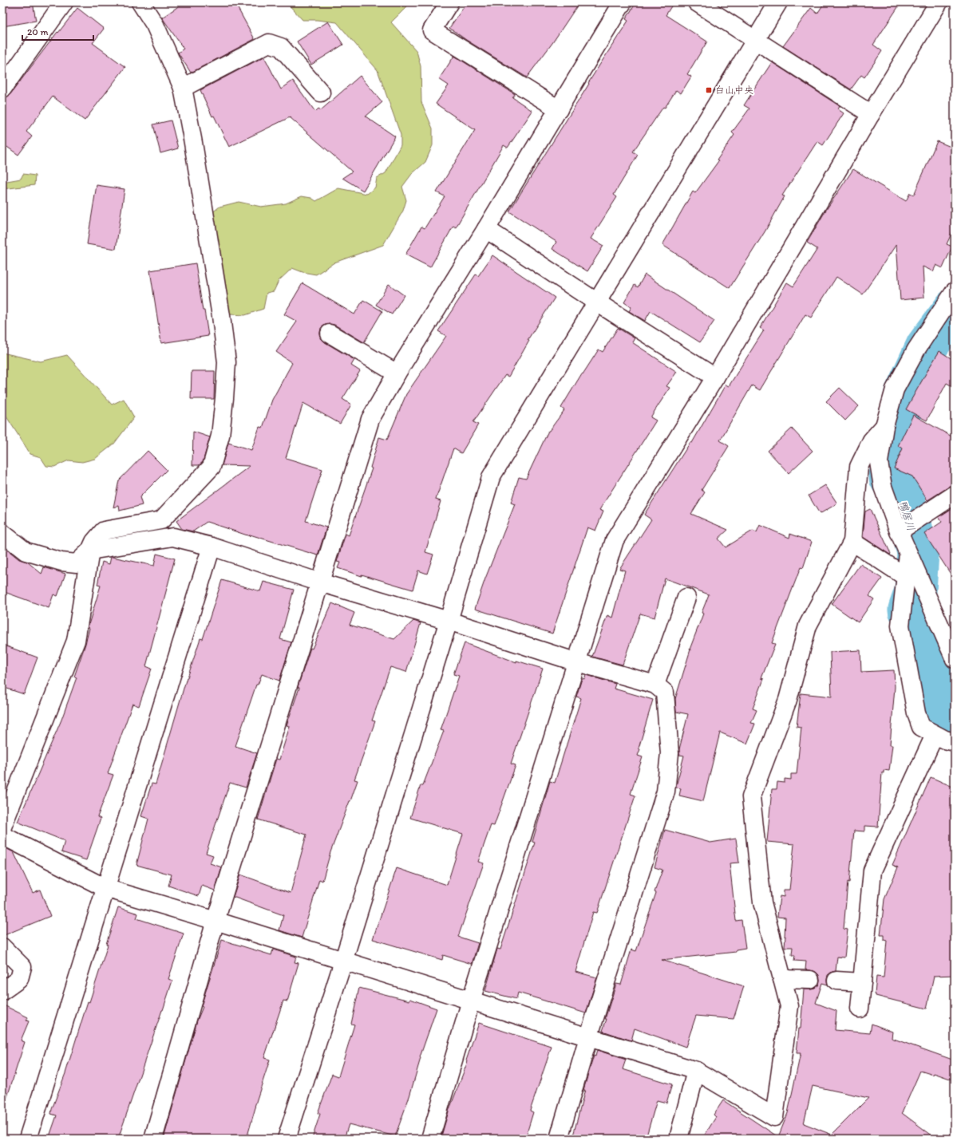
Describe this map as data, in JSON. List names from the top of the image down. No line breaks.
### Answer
{"water":["鴨居川"],"places":{"transit":["白山中央"]},"scale_bar":"20 m"}
